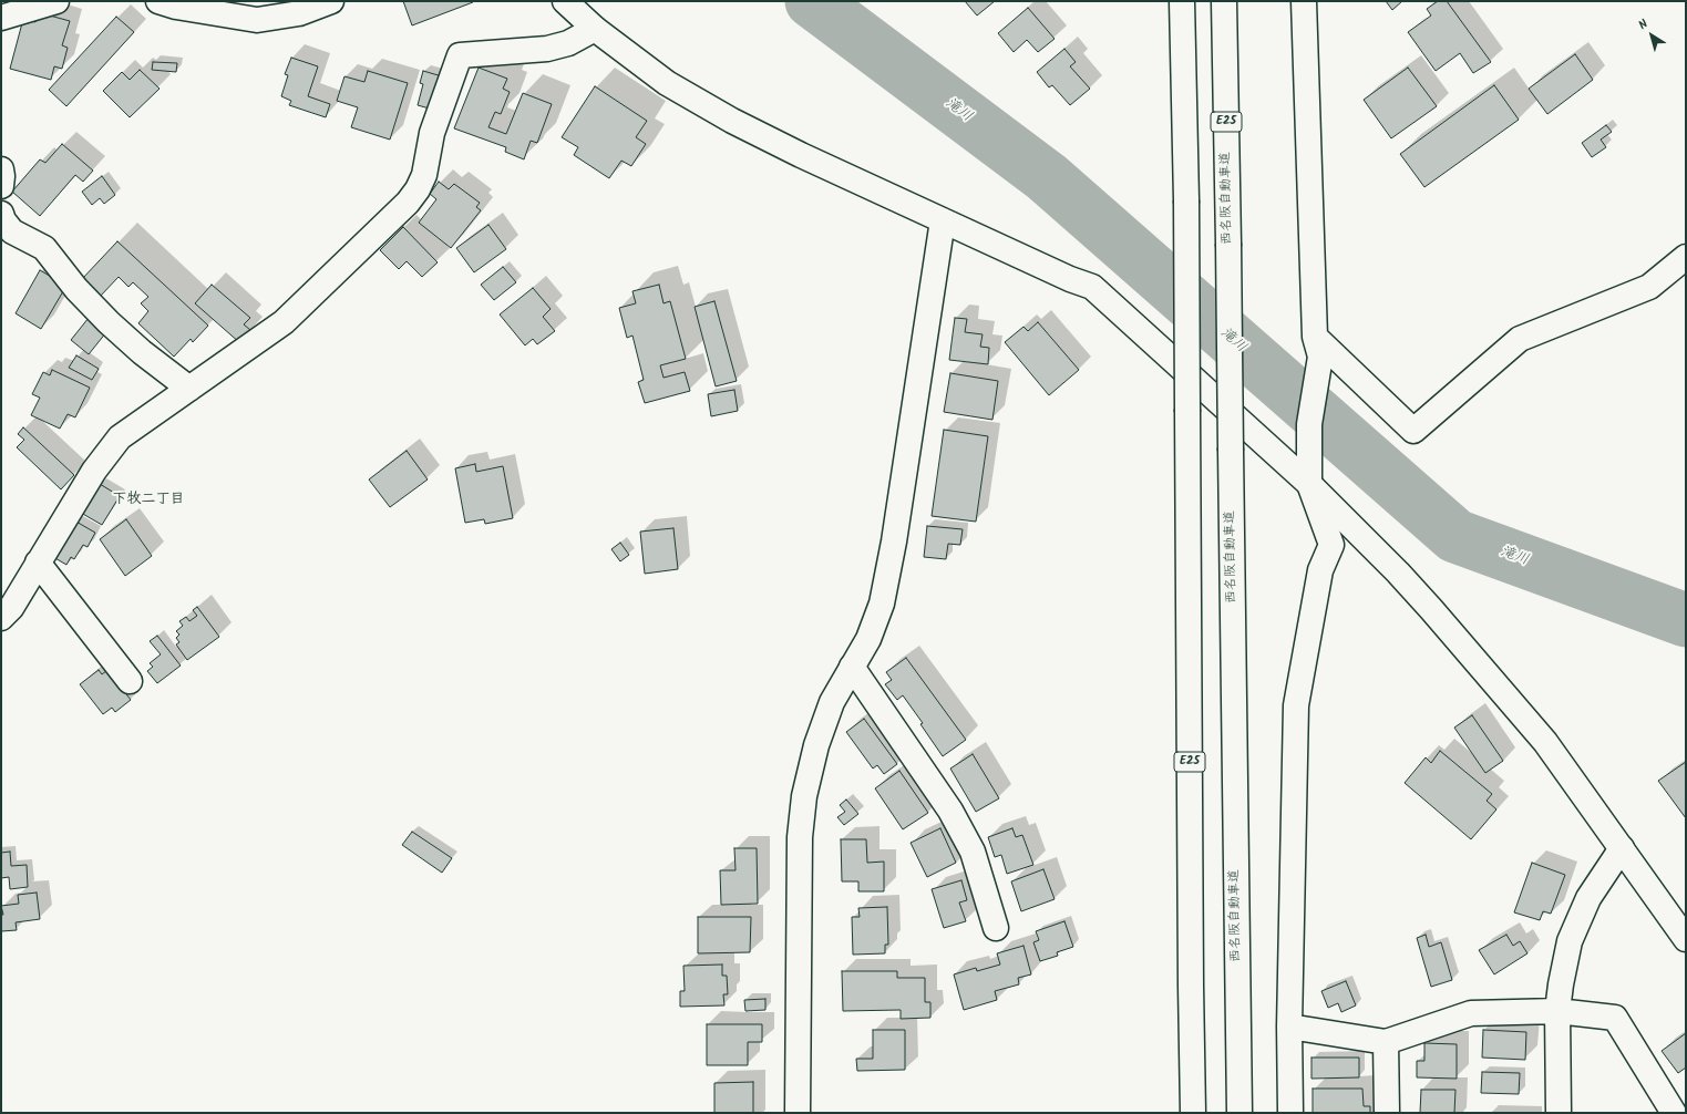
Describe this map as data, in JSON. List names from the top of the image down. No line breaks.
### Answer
{"streets":{"main road":["E25","西名阪自動車道"]},"districts":["下牧二丁目"],"water":["滝川"],"north":"top left"}
